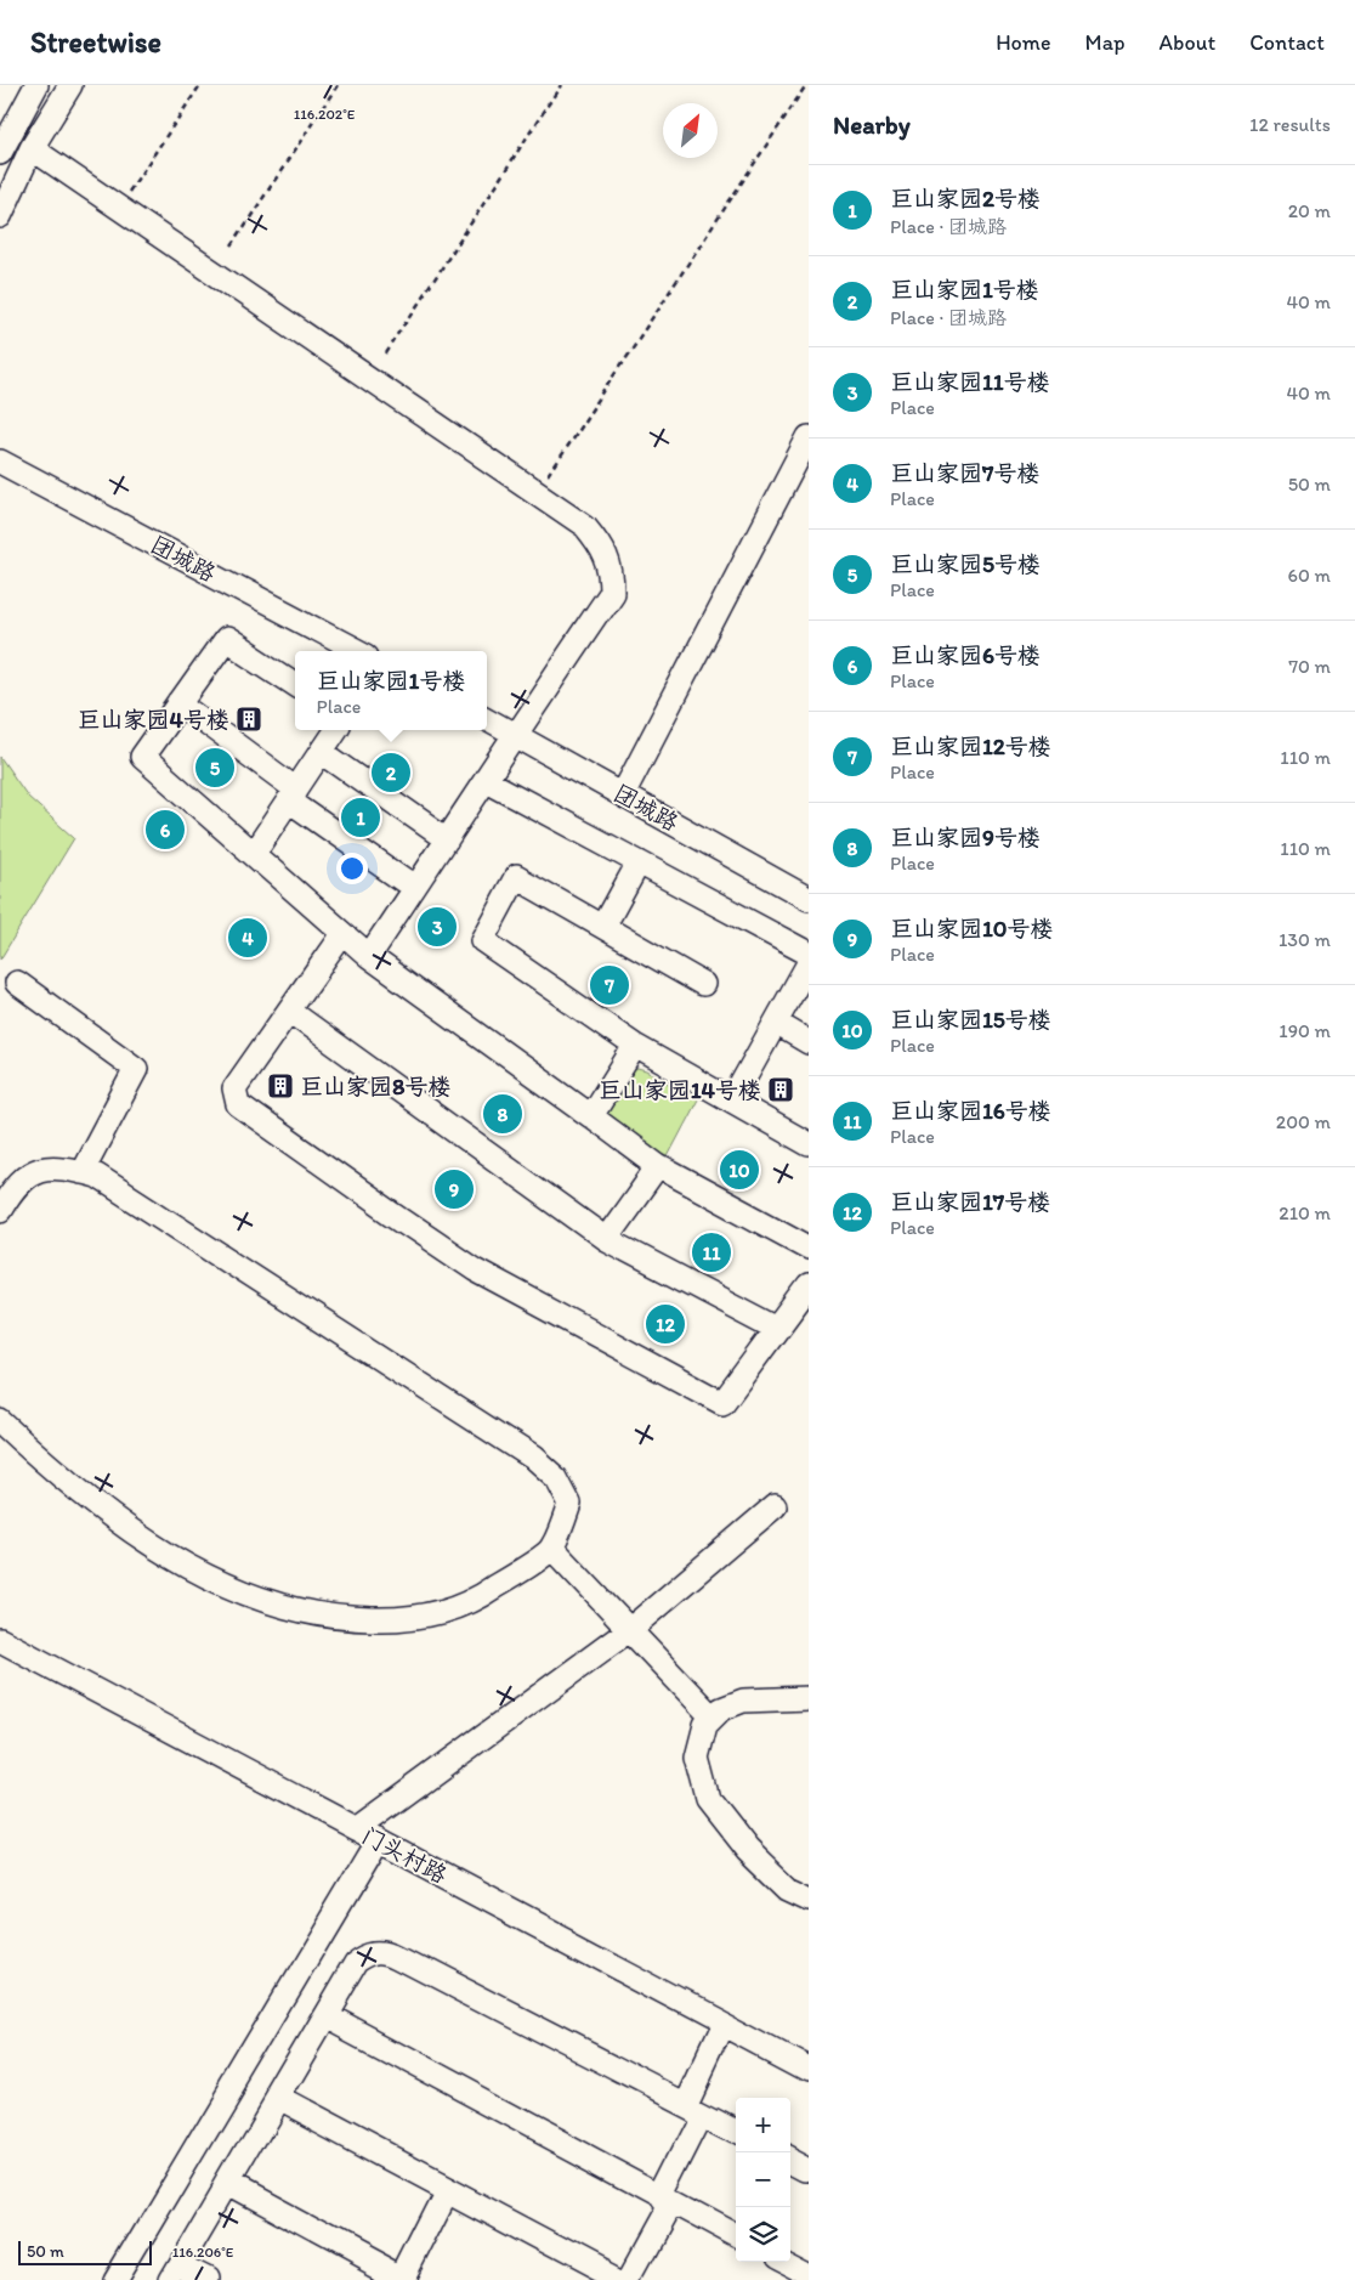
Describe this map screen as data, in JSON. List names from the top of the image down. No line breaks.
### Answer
{"streets":{"street":["团城路","门头村路"]},"places":{"building":["巨山家园4号楼","巨山家园8号楼","巨山家园14号楼"]},"scale_bar":"50 m","north":"top right","page":{"header":"Streetwise","nav":["Home","Map","About","Contact"],"heading":["Nearby","12 results"],"list":[{"mark":"1","name":"巨山家园2号楼","note":"Place · 团城路","value":"20 m"},{"mark":"2","name":"巨山家园1号楼","note":"Place · 团城路","value":"40 m"},{"mark":"3","name":"巨山家园11号楼","note":"Place","value":"40 m"},{"mark":"4","name":"巨山家园7号楼","note":"Place","value":"50 m"},{"mark":"5","name":"巨山家园5号楼","note":"Place","value":"60 m"},{"mark":"6","name":"巨山家园6号楼","note":"Place","value":"70 m"},{"mark":"7","name":"巨山家园12号楼","note":"Place","value":"110 m"},{"mark":"8","name":"巨山家园9号楼","note":"Place","value":"110 m"},{"mark":"9","name":"巨山家园10号楼","note":"Place","value":"130 m"},{"mark":"10","name":"巨山家园15号楼","note":"Place","value":"190 m"},{"mark":"11","name":"巨山家园16号楼","note":"Place","value":"200 m"},{"mark":"12","name":"巨山家园17号楼","note":"Place","value":"210 m"}],"popup":["巨山家园1号楼","Place"],"pins":["5","2","1","6","3","4","7","8","10","9","11","12"],"map_buttons":["+","−"],"scale":"50 m"},"coordinates":["116.202°E","116.206°E"]}
